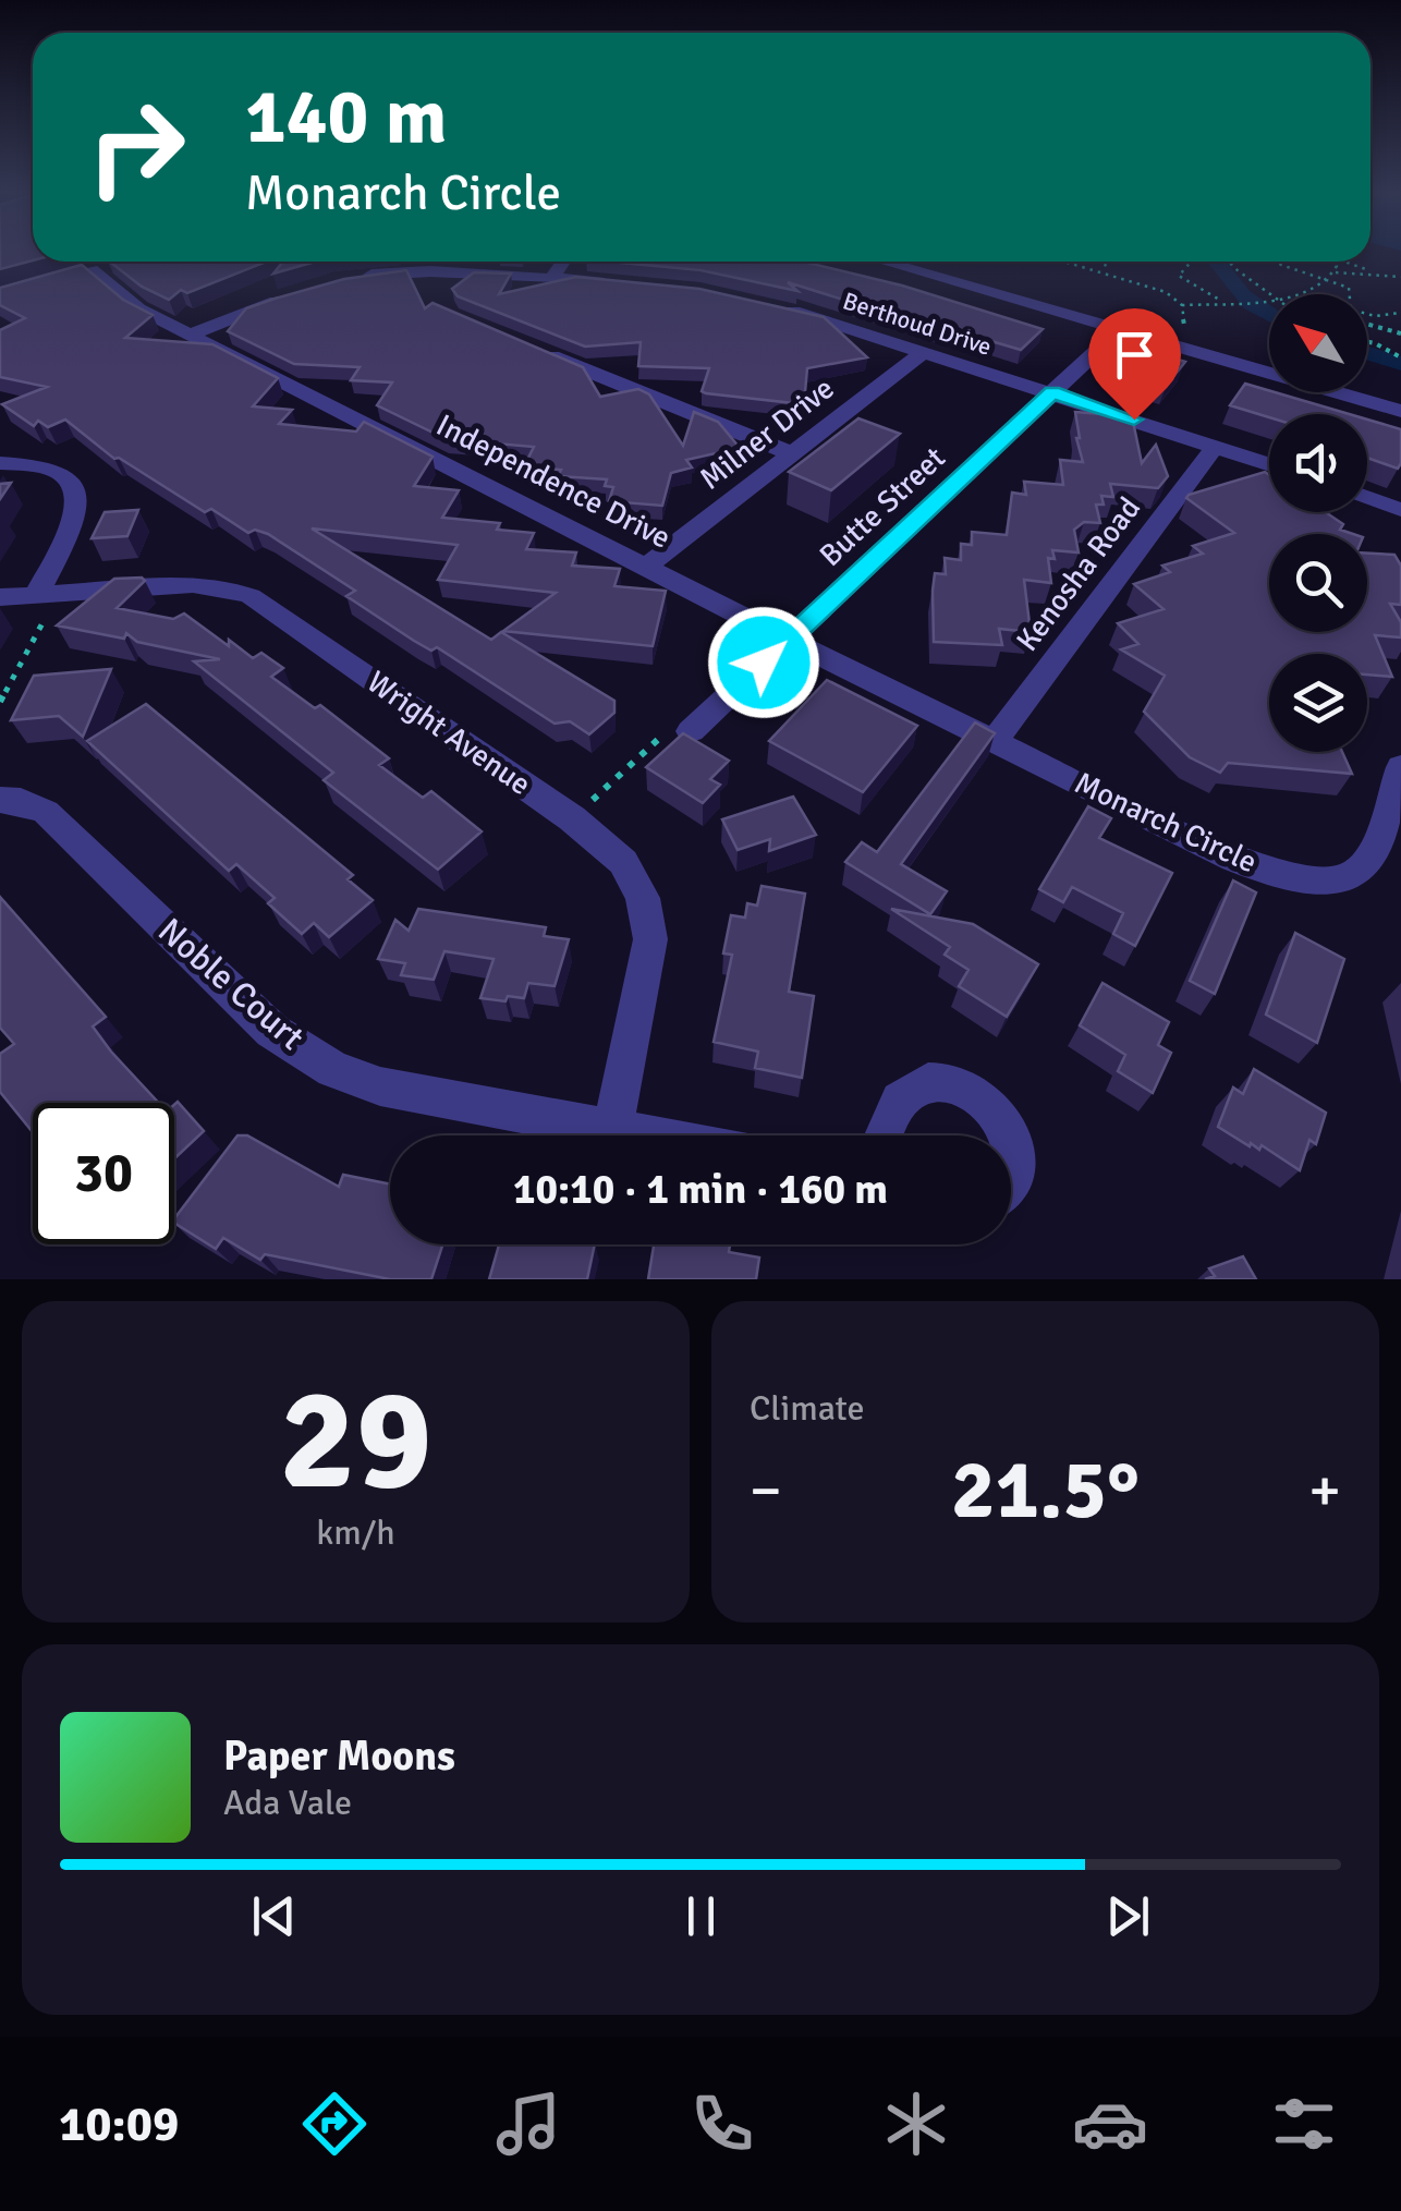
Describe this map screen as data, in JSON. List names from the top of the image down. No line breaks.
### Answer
{"streets":{"street":["Berthoud Drive","Milner Drive","Independence Drive","Butte Street","Kenosha Road","Wright Avenue","Monarch Circle","Noble Court"]},"crossings":[["Berthoud Drive","Milner Drive"],["Berthoud Drive","Butte Street"],["Milner Drive","Independence Drive"],["Independence Drive","Butte Street"],["Independence Drive","Kenosha Road"],["Independence Drive","Monarch Circle"],["Kenosha Road","Monarch Circle"],["Wright Avenue","Noble Court"]],"north":"top left","page":{"turn":["140 m","Monarch Circle"],"limit":"30","trip":"10:10 · 1 min · 160 m","tile":[["29","km/h"],"Climate"],"heat":["−","21.5°","+"],"song":["Paper Moons","Ada Vale"],"tabs":"10:09"}}
